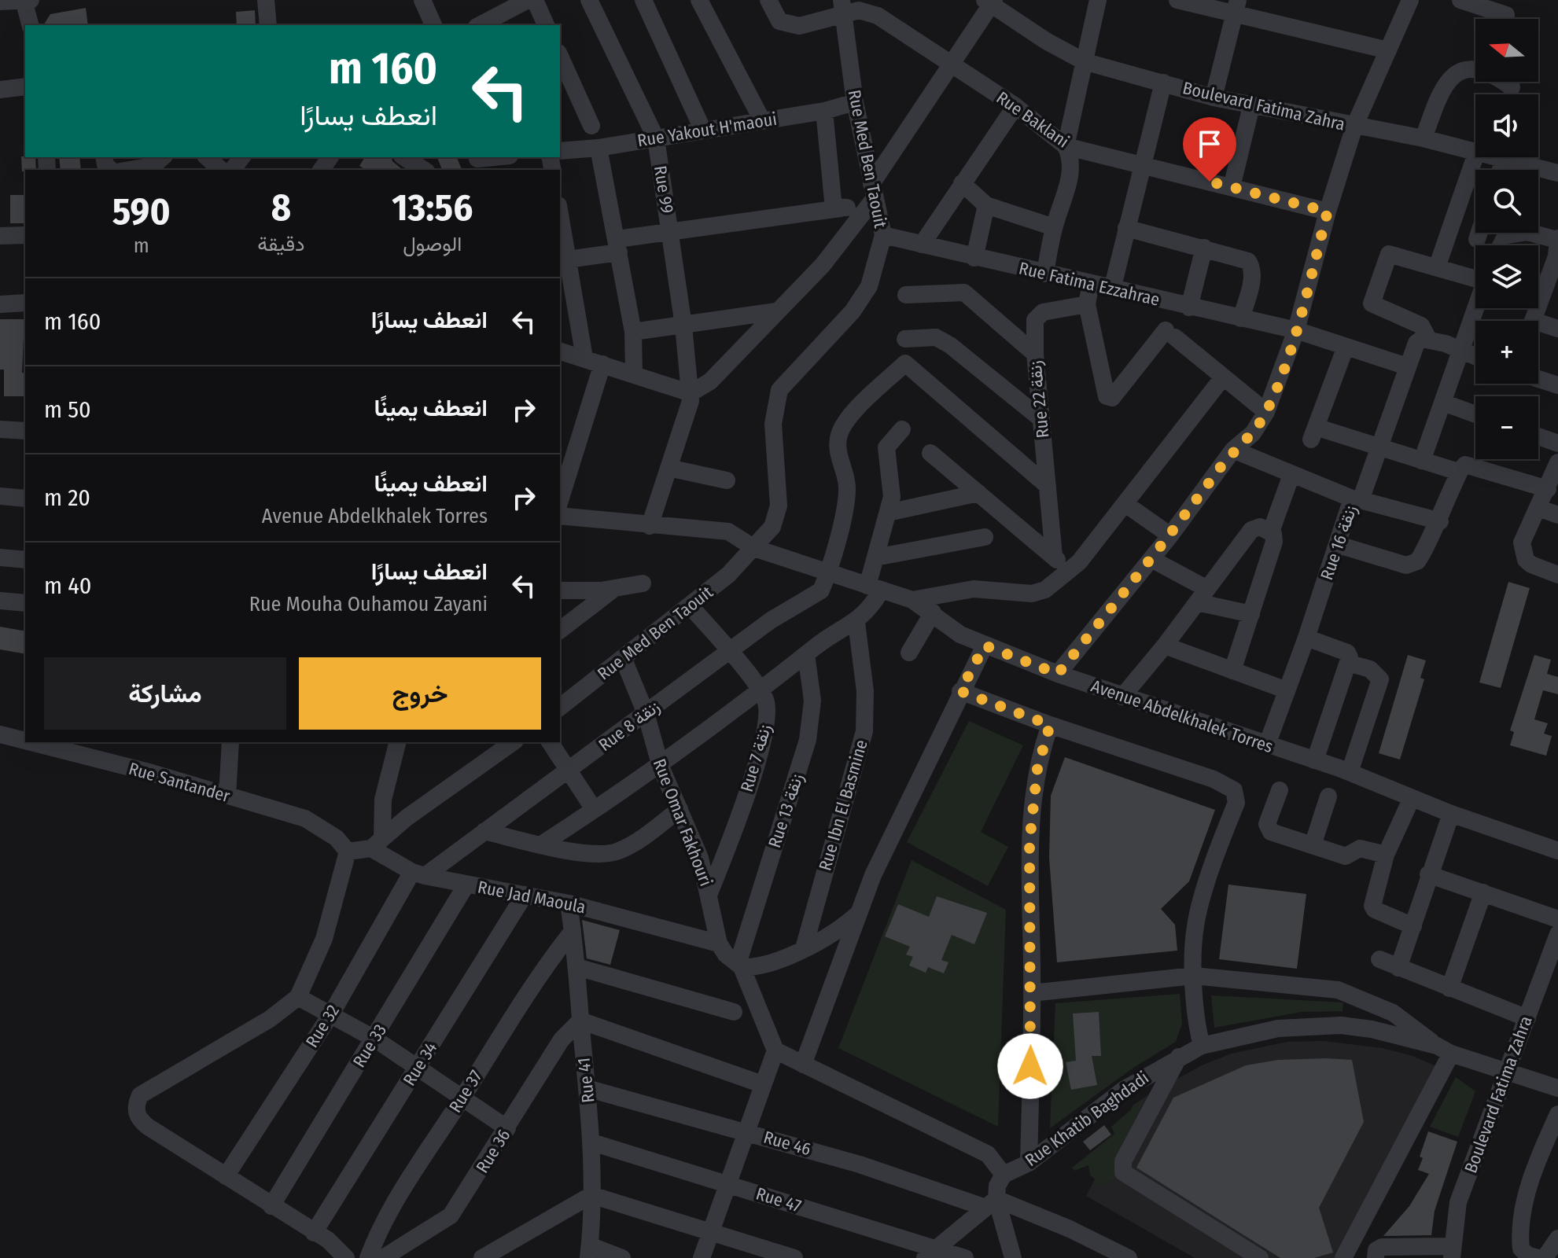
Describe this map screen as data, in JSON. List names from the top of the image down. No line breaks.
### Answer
{"streets":{"street":["Boulevard Fatima Zahra","Rue Baklani","Rue Yakout H'maoui","Rue Med Ben Taouit","Rue 99","Rue Fatima Ezzahrae","Rue 22 زنقة","Rue 16 زنقة","Avenue Abdelkhalek Torres","Rue 8 زنقة","Rue 7 زنقة","Rue Santander","Rue Ibn El Basmine","Rue 13 زنقة","Rue Omar Fakhouri","Rue Jad Maoula","Rue 32","Rue 33","Rue 34","Rue 41","Rue 37","Rue Khatib Baghdadi","Rue 46","Rue 36","Rue 47"]},"crossings":[["Boulevard Fatima Zahra","Rue Khatib Baghdadi"],["Rue Baklani","Rue Med Ben Taouit"],["Rue Yakout H'maoui","Rue Med Ben Taouit"],["Rue Yakout H'maoui","Rue 99"],["Rue Med Ben Taouit","Rue Fatima Ezzahrae"],["Rue Med Ben Taouit","Avenue Abdelkhalek Torres"],["Rue Med Ben Taouit","Rue 7 زنقة"],["Rue Med Ben Taouit","Rue Omar Fakhouri"],["Rue 99","Avenue Abdelkhalek Torres"],["Rue Fatima Ezzahrae","Rue 16 زنقة"],["Rue 16 زنقة","Avenue Abdelkhalek Torres"],["Avenue Abdelkhalek Torres","Rue 8 زنقة"],["Rue 8 زنقة","Rue 7 زنقة"],["Rue 8 زنقة","Rue Omar Fakhouri"],["Rue 8 زنقة","Rue Jad Maoula"],["Rue 8 زنقة","Rue 32"],["Rue 7 زنقة","Rue Omar Fakhouri"],["Rue Omar Fakhouri","Rue Jad Maoula"],["Rue Jad Maoula","Rue 32"],["Rue Jad Maoula","Rue 33"],["Rue Jad Maoula","Rue 34"],["Rue Jad Maoula","Rue 41"],["Rue 41","Rue 37"],["Rue 41","Rue 46"],["Rue 41","Rue 36"],["Rue 41","Rue 47"]],"north":"left","page":{"map_buttons":["+","−"],"turn":["160 m","انعطف يسارًا"],"eta":["13:56","الوصول","8","دقيقة","590","m"],"list":[{"name":"انعطف يسارًا","value":"160 m"},{"name":"انعطف يمينًا","value":"50 m"},{"name":"انعطف يمينًا","note":"Avenue Abdelkhalek Torres","value":"20 m"},{"name":"انعطف يسارًا","note":"Rue Mouha Ouhamou Zayani","value":"40 m"}],"buttons":["خروج","مشاركة"]}}
